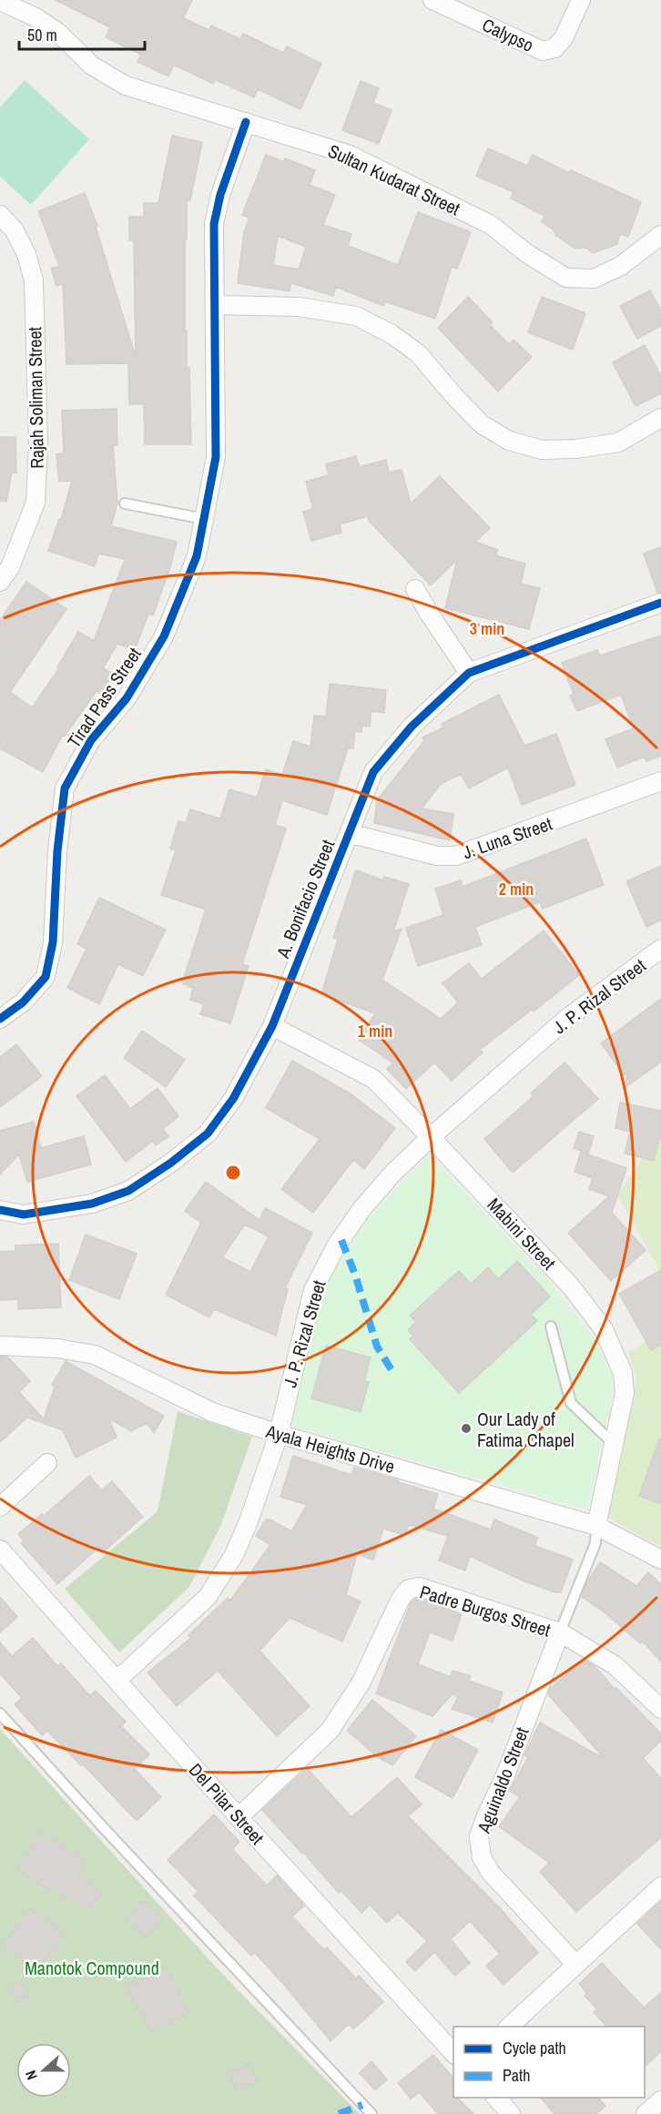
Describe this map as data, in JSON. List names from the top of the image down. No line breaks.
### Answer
{"streets":{"street":["Calypso","Sultan Kudarat Street","Rajah Soliman Street","Tirad Pass Street","J. Luna Street","A. Bonifacio Street","J. P. Rizal Street","Mabini Street","Ayala Heights Drive","Padre Burgos Street","Aguinaldo Street","Del Pilar Street"]},"crossings":[["Sultan Kudarat Street","Tirad Pass Street"],["J. Luna Street","A. Bonifacio Street"],["A. Bonifacio Street","Mabini Street"],["J. P. Rizal Street","Mabini Street"],["J. P. Rizal Street","Ayala Heights Drive"],["J. P. Rizal Street","Del Pilar Street"],["Mabini Street","Ayala Heights Drive"],["Padre Burgos Street","Aguinaldo Street"],["Padre Burgos Street","Del Pilar Street"]],"parks":["Manotok Compound"],"places":["Our Lady of Fatima Chapel"],"legend":["Cycle path","Path"],"scale_bar":"50 m","north":"left","rings":["3 min","2 min","1 min"]}
